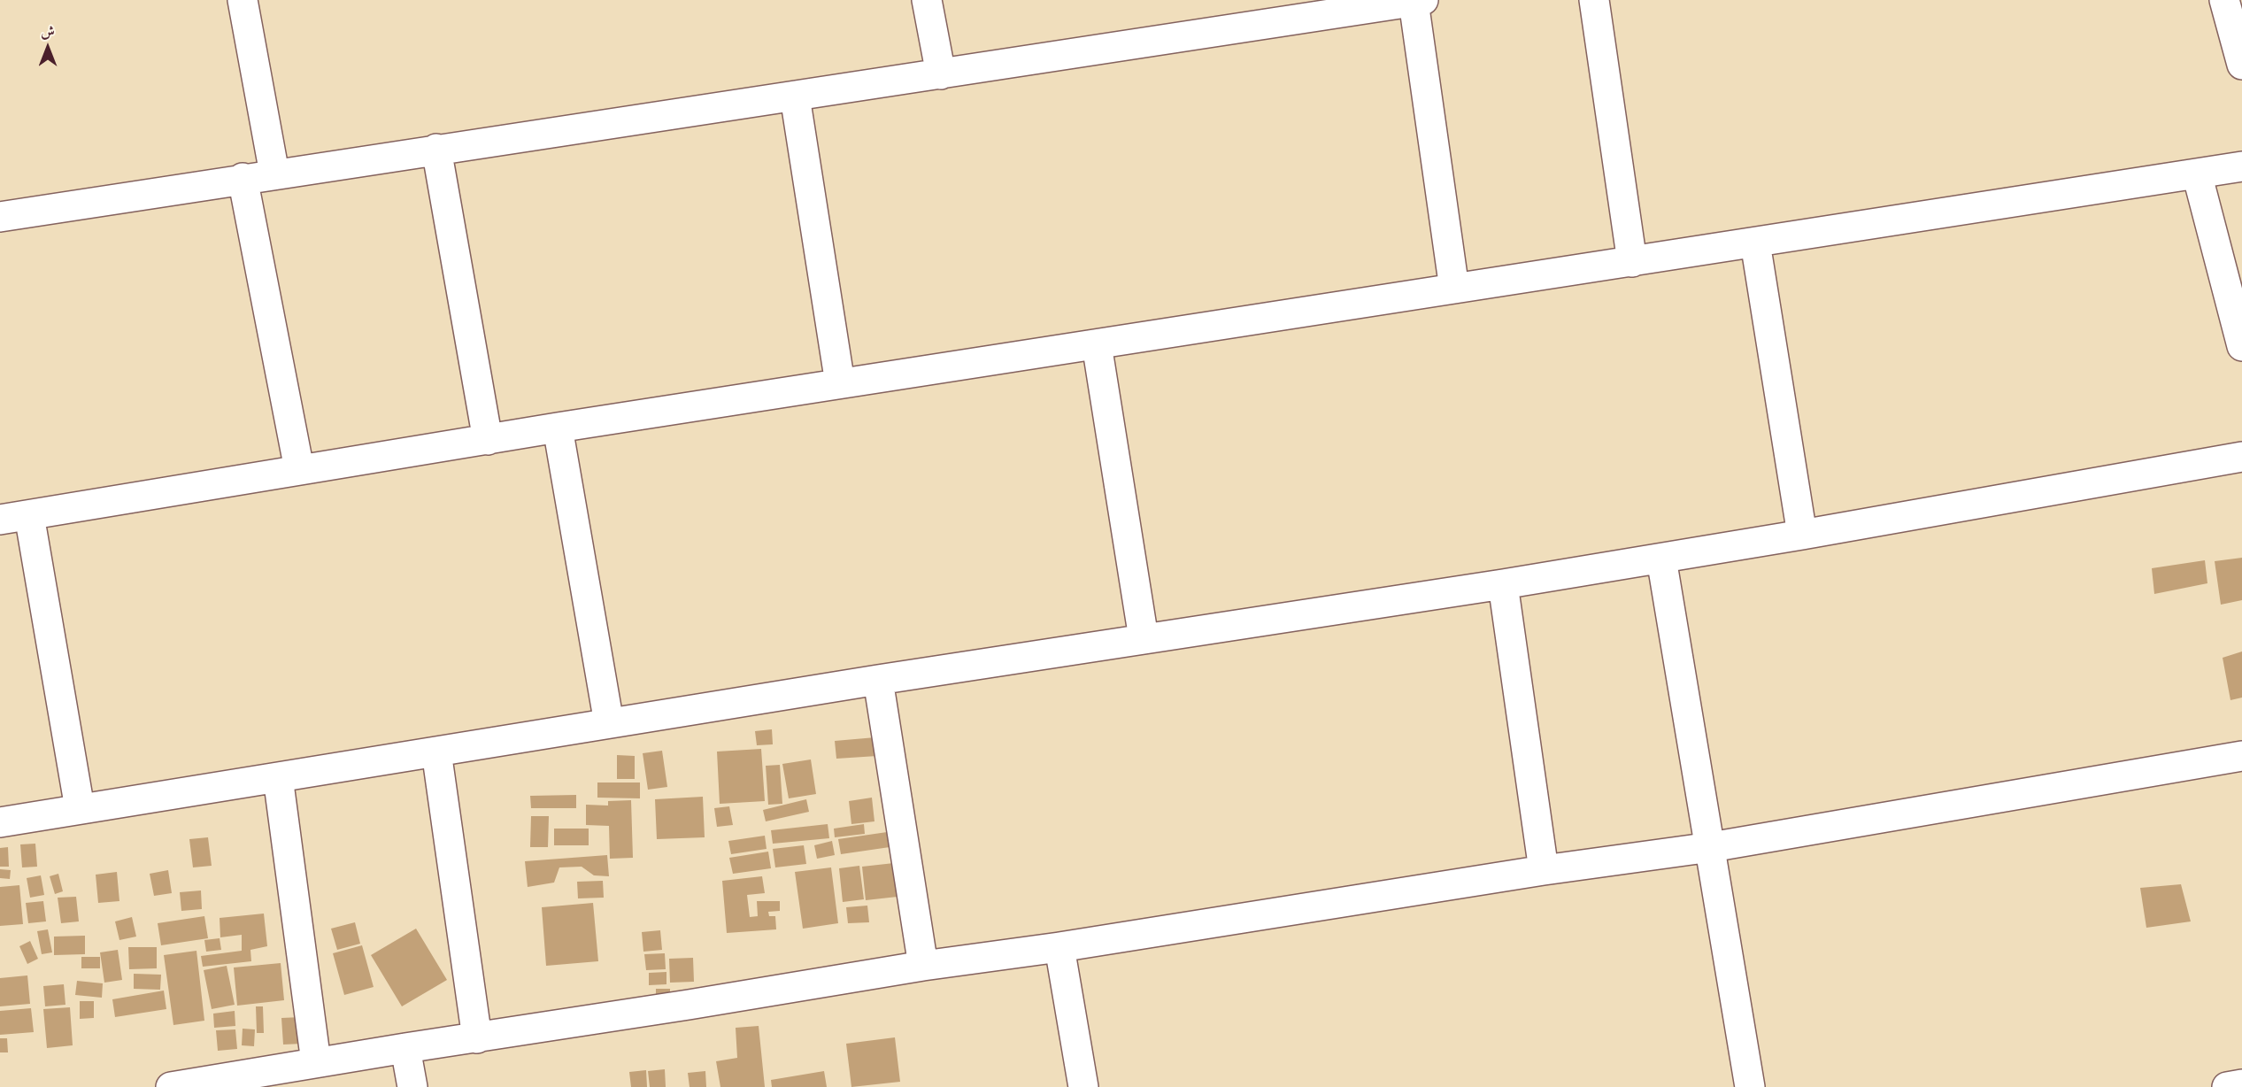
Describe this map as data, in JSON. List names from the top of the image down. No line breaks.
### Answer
{"north":"top"}
